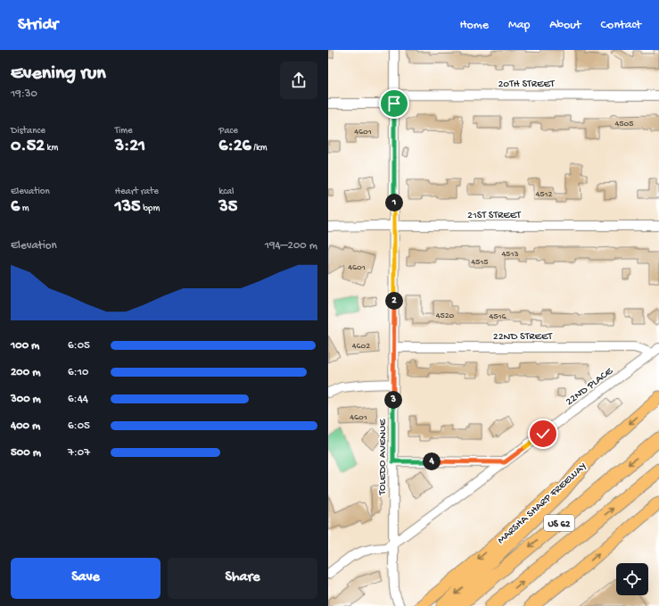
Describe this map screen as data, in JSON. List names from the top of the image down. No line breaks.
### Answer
{"streets":{"highway":["US 62"],"main road":["MARSHA SHARP FREEWAY"],"street":["20TH STREET","21ST STREET","22ND STREET","22ND PLACE","TOLEDO AVENUE"]},"crossings":[["20TH STREET","TOLEDO AVENUE"],["21ST STREET","TOLEDO AVENUE"],["22ND STREET","22ND PLACE"],["22ND STREET","TOLEDO AVENUE"],["22ND PLACE","TOLEDO AVENUE"]],"house_numbers":["4505","4601","4512","4513","4515","4601","4520","4516","4602","4601"],"page":{"header":"Stridr","nav":["Home","Map","About","Contact"],"heading":["Evening run","19:30"],"stats":[["Distance","0.52 km"],["Time","3:21"],["Pace","6:26 /km"],["Elevation","6 m"],["Heart rate","135 bpm"],["kcal","35"]],"pins":["1","2","3","4"],"chart":["Elevation","194–200 m"],"list":[{"name":"100 m","note":"6:05"},{"name":"200 m","note":"6:10"},{"name":"300 m","note":"6:44"},{"name":"400 m","note":"6:05"},{"name":"500 m","note":"7:07"}],"buttons":["Save","Share"]}}
